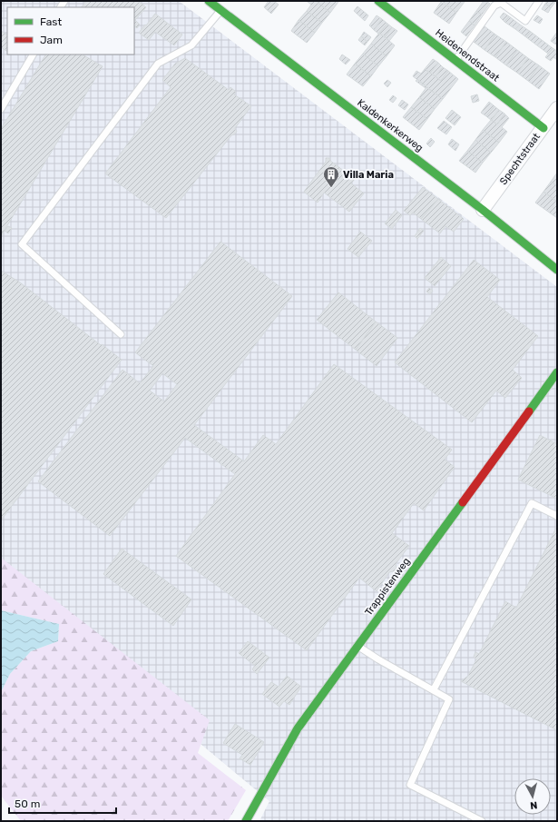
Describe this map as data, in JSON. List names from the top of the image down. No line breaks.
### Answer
{"streets":{"street":["Heidenendstraat","Kaldenkerkerweg","Spechtstraat","Trappistenweg"]},"crossings":[["Heidenendstraat","Spechtstraat"],["Kaldenkerkerweg","Spechtstraat"]],"places":{"building":["Villa Maria"]},"legend":["Fast","Jam"],"scale_bar":"50 m","north":"bottom"}
